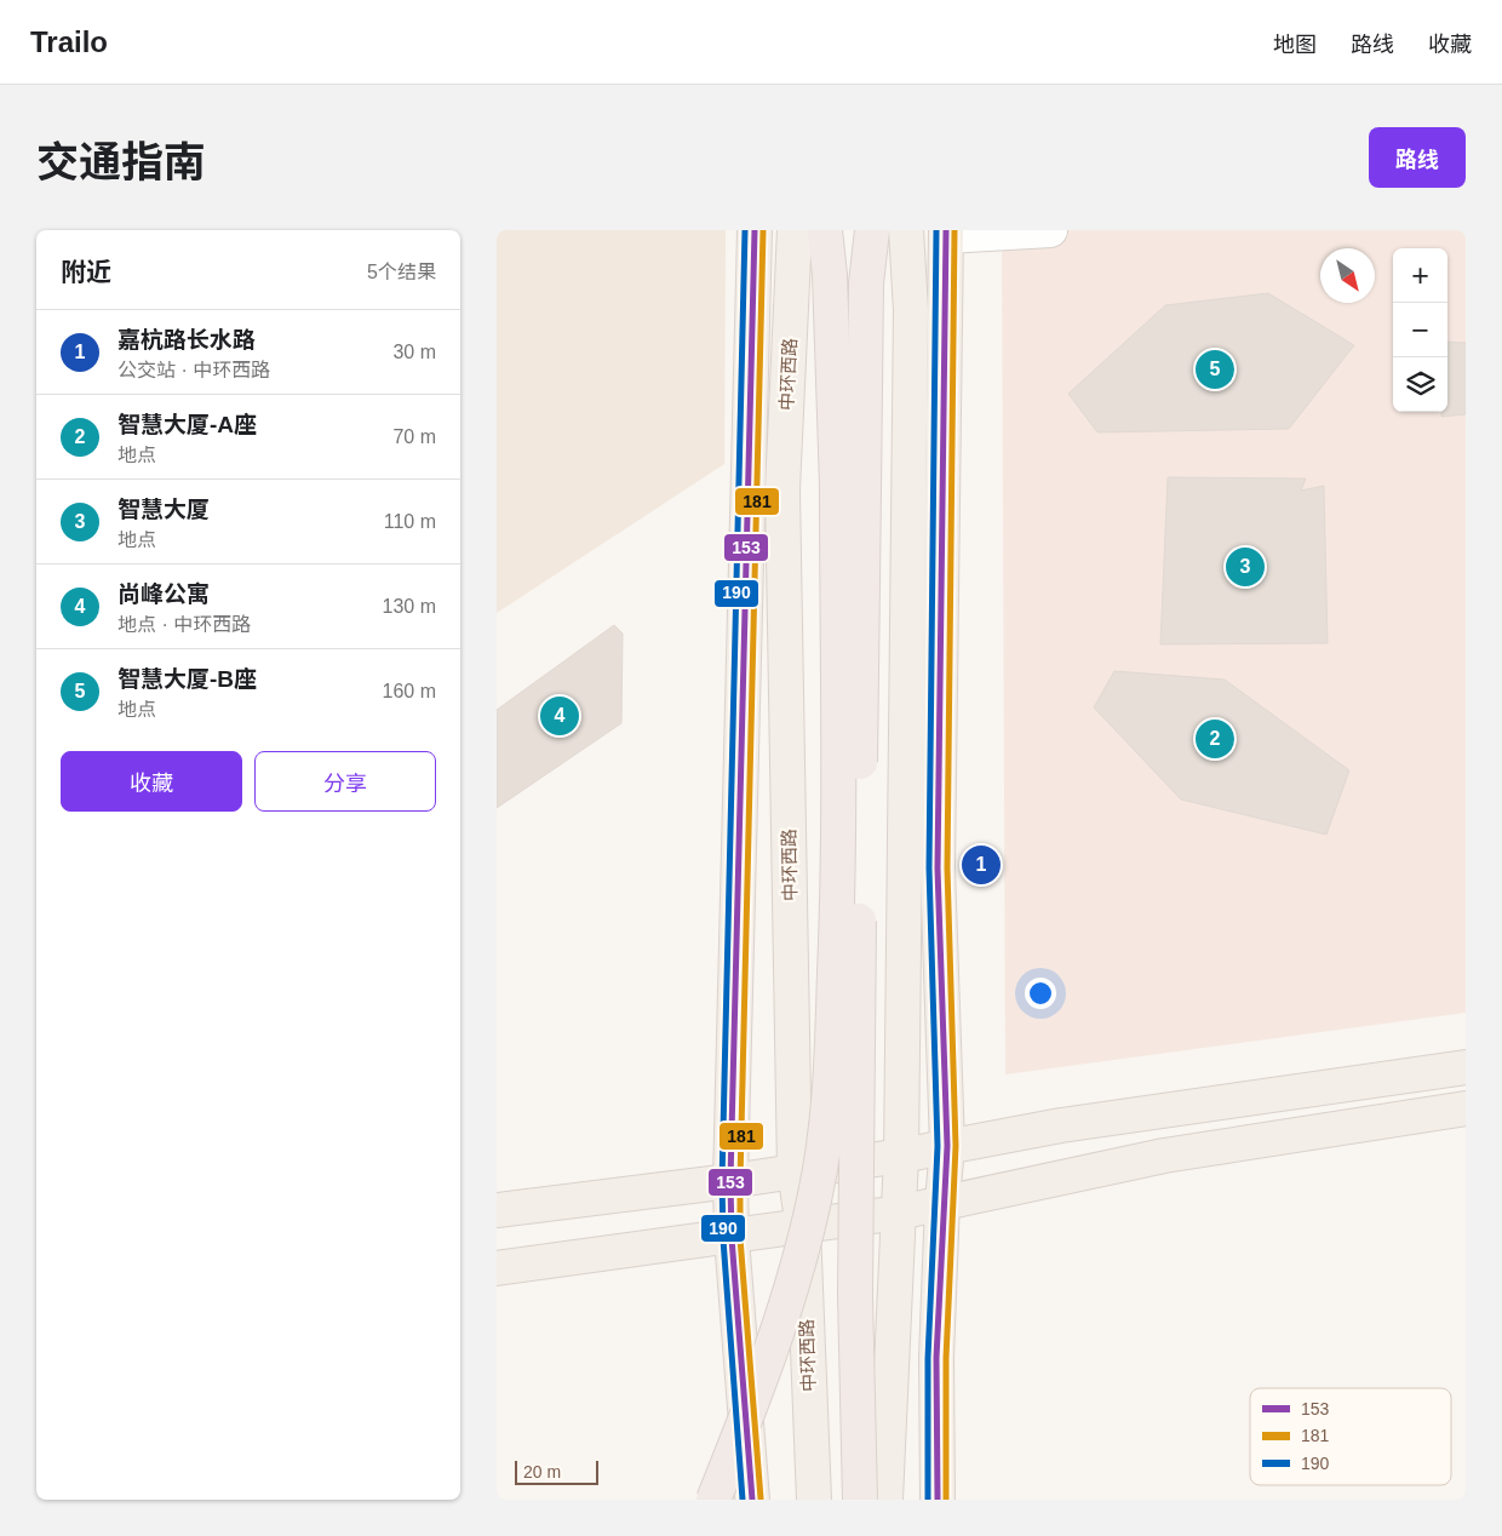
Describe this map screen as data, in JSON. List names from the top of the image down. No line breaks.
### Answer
{"streets":{"main road":["中环西路"]},"lines":["transit line 153","transit line 181","transit line 190"],"legend":["153","181","190"],"scale_bar":"20 m","north":"bottom right","page":{"header":"Trailo","nav":["地图","路线","收藏"],"title":"交通指南","buttons":["路线",["收藏","分享"]],"heading":["附近","5个结果"],"map_buttons":["+","−"],"list":[{"mark":"1","name":"嘉杭路长水路","note":"公交站 · 中环西路","value":"30 m"},{"mark":"2","name":"智慧大厦-A座","note":"地点","value":"70 m"},{"mark":"3","name":"智慧大厦","note":"地点","value":"110 m"},{"mark":"4","name":"尚峰公寓","note":"地点 · 中环西路","value":"130 m"},{"mark":"5","name":"智慧大厦-B座","note":"地点","value":"160 m"}],"pins":["5","3","4","2","1"],"scale":"20 m"}}
